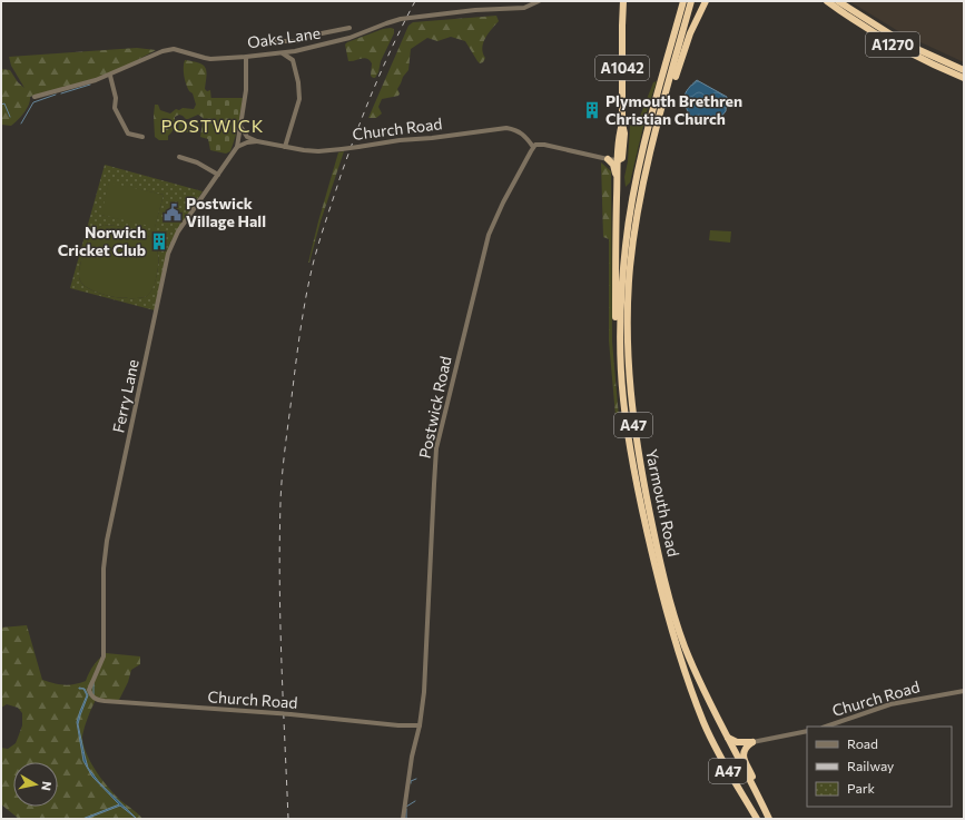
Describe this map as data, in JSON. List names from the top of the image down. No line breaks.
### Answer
{"streets":{"highway":["A1270","A1042","A47","Yarmouth Road"],"street":["Oaks Lane","Church Road","Ferry Lane","Postwick Road"]},"crossings":[["A1042","A47"],["Church Road","Ferry Lane"],["Church Road","Postwick Road"],["A47","Yarmouth Road"]],"districts":["POSTWICK"],"places":{"building":["Plymouth Brethren Christian Church","Norwich Cricket Club"],"public building":["Postwick Village Hall"]},"legend":["Road","Railway","Park"],"north":"right"}
